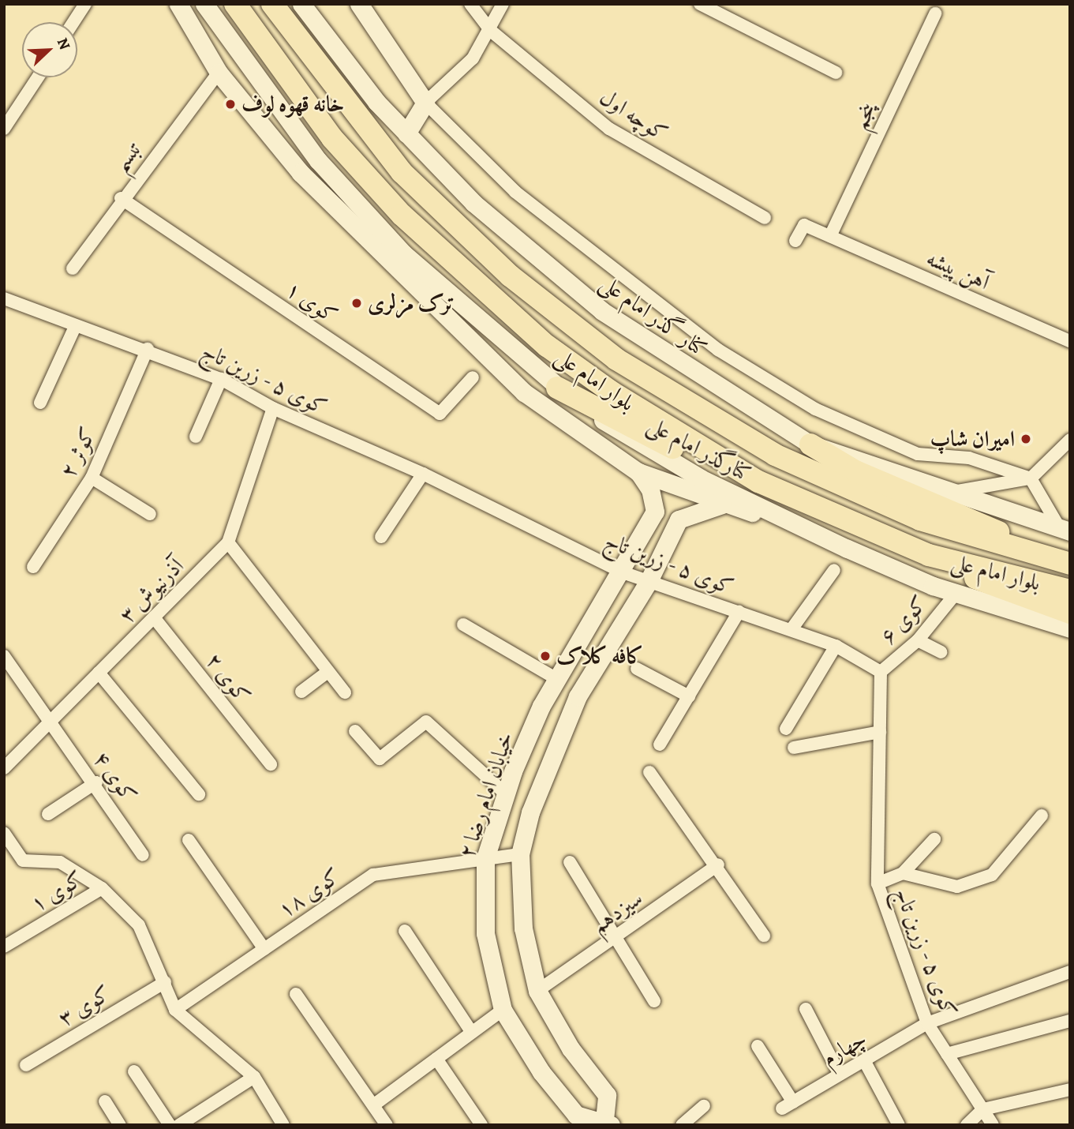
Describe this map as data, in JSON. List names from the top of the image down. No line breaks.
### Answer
{"streets":{"highway":["بلوار امام علی"],"street":["کوچه اول","پنجم","تبسم","آهن پیشه","کوی ۱","کنار گذر امام علی","کوی ۵ - زرین تاج","کنارگذر امام علی","کوثر ۲","آذرنیوش ۳","کوی ۶","کوی ۲","کوی ۴","خیابان امام رضا ۲","کوی ۱۸","سیزدهم","کوی ۳","چهارم"]},"crossings":[["پنجم","آهن پیشه"],["تبسم","کوی ۱"],["کوی ۵ - زرین تاج","کوثر ۲"],["کوی ۵ - زرین تاج","آذرنیوش ۳"],["کوی ۵ - زرین تاج","کوی ۶"],["کوی ۵ - زرین تاج","خیابان امام رضا ۲"],["کوی ۵ - زرین تاج","چهارم"],["کنارگذر امام علی","کوی ۶"],["آذرنیوش ۳","کوی ۲"],["آذرنیوش ۳","کوی ۴"],["خیابان امام رضا ۲","کوی ۱۸"],["خیابان امام رضا ۲","سیزدهم"]],"places":["خانه قهوه لوف","ترک مزلری","امیران شاپ","کافه کلاک"],"north":"top right"}
